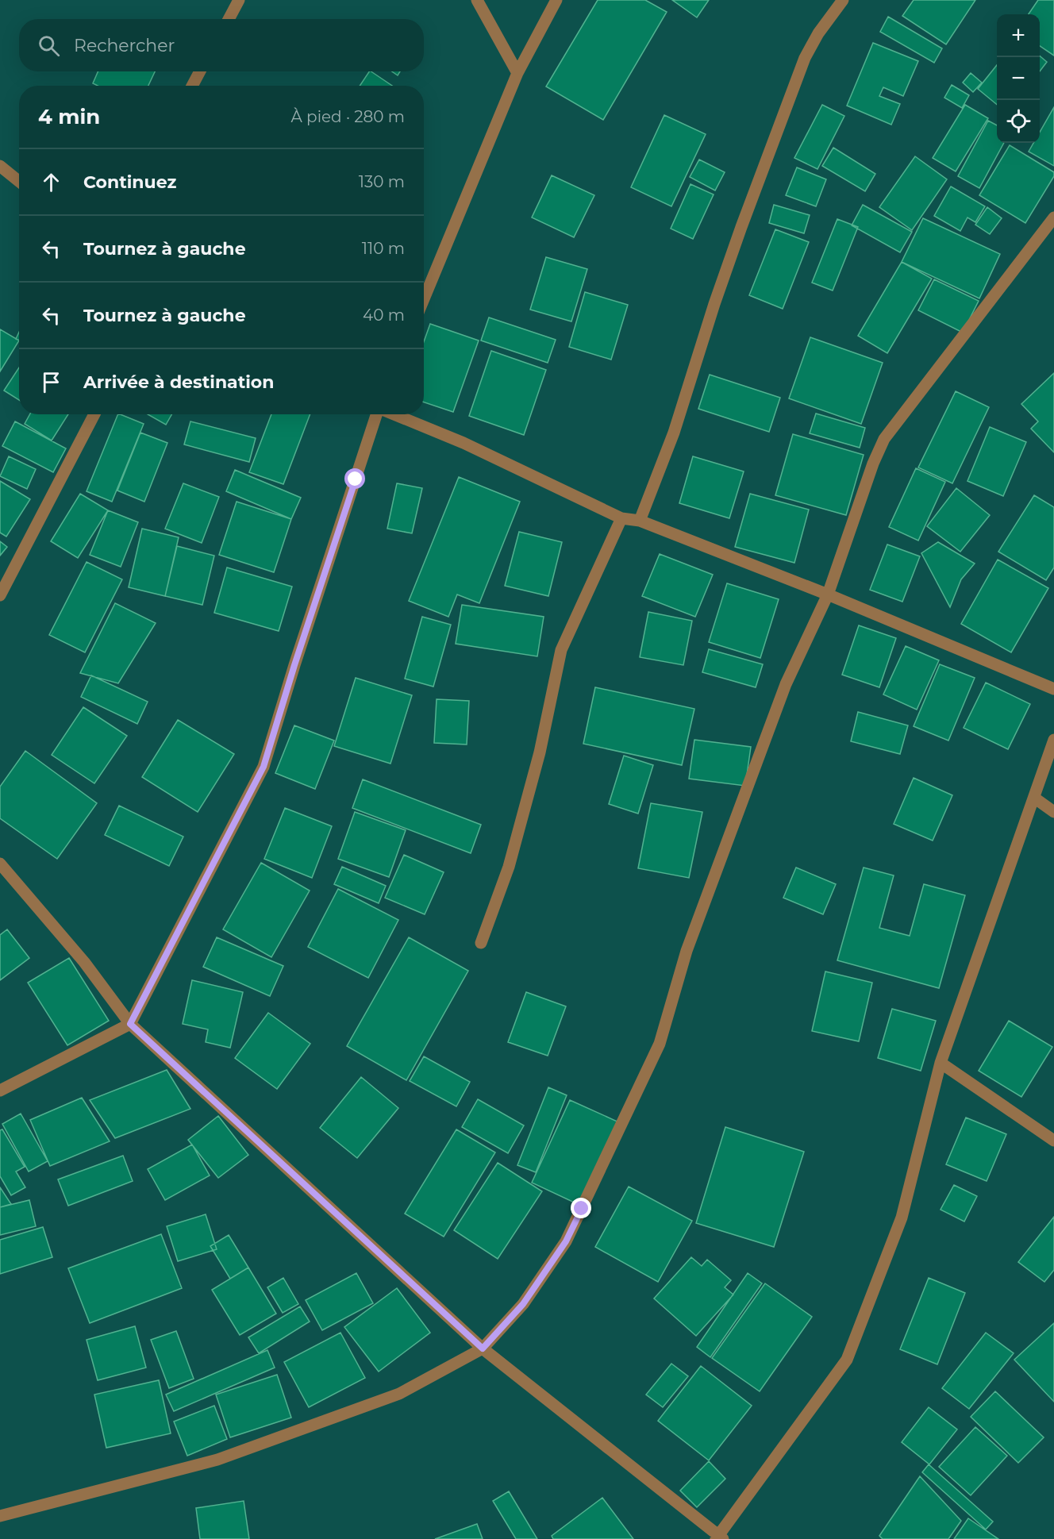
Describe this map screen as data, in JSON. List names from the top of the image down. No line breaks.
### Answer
{"page":{"map_buttons":["+","−"],"search":"Rechercher","heading":["4 min","À pied · 280 m"],"list":[["Continuez","130 m"],["Tournez à gauche","110 m"],["Tournez à gauche","40 m"],"Arrivée à destination"]}}
